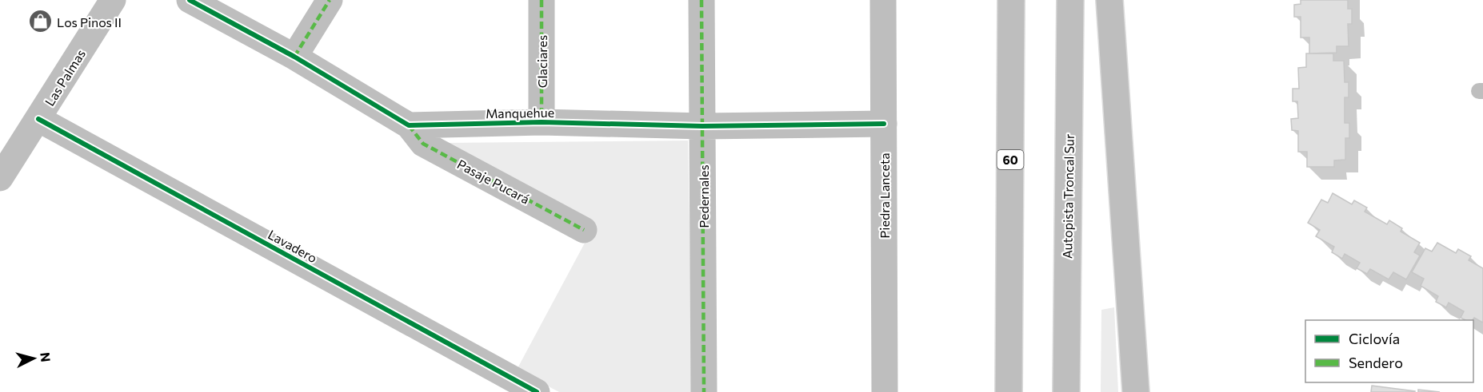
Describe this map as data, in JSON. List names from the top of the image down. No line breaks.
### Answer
{"streets":{"main road":["Glaciares","Las Palmas","Manquehue","60","Pasaje Pucará","Piedra Lanceta","Pedernales","Autopista Troncal Sur","Lavadero"]},"crossings":[["Glaciares","Manquehue"],["Las Palmas","Lavadero"],["Manquehue","Pasaje Pucará"],["Manquehue","Piedra Lanceta"],["Manquehue","Pedernales"]],"places":{"shop":["Los Pinos II"]},"legend":["Ciclovía","Sendero"],"north":"right"}
